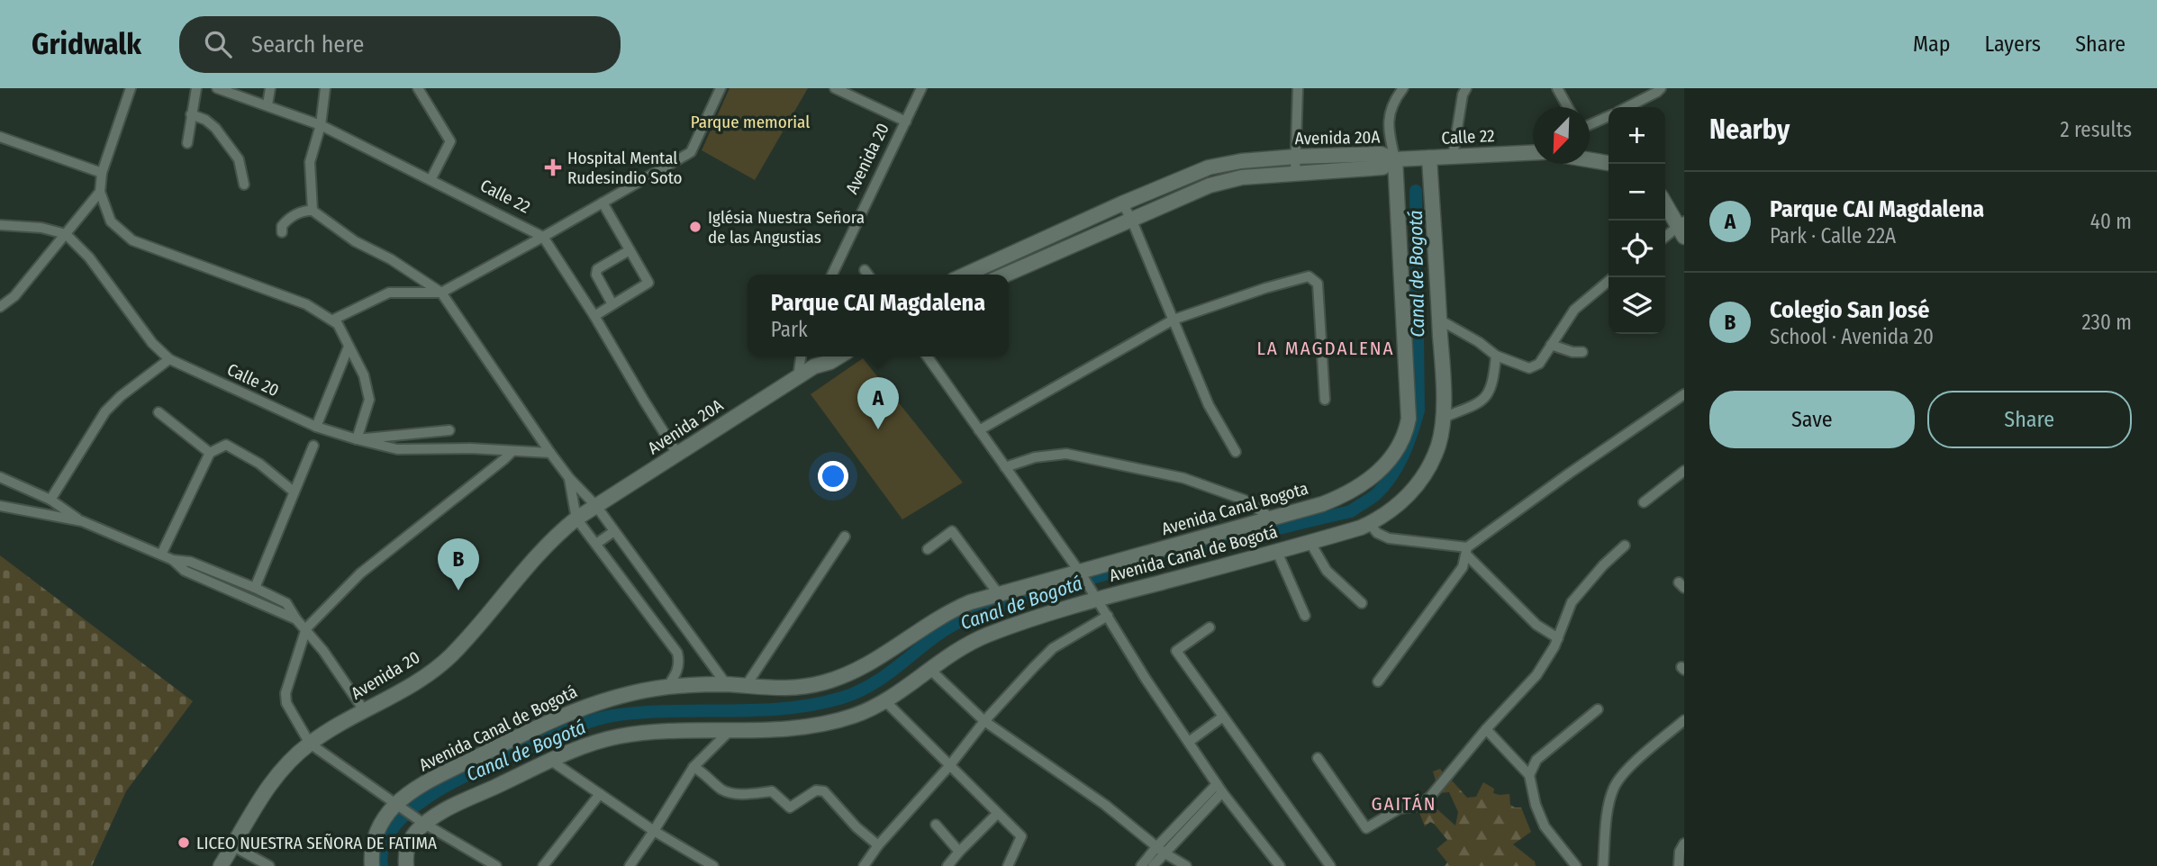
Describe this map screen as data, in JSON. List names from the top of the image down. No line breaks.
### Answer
{"streets":{"main road":["Calle 22","Avenida 20A","Avenida 20","Avenida Canal Bogota","Avenida Canal de Bogotá"],"street":["Calle 20"]},"crossings":[["Calle 22","Avenida 20A"],["Calle 22","Avenida Canal Bogota"],["Calle 22","Avenida Canal de Bogotá"],["Avenida 20A","Avenida 20"],["Avenida 20A","Avenida Canal Bogota"],["Avenida Canal Bogota","Avenida Canal de Bogotá"]],"districts":["LA MAGDALENA","GAITÁN"],"water":["Canal de Bogotá"],"parks":["Parque memorial"],"places":{"health":["Hospital Mental Rudesindio Soto"],"other":["Iglésia Nuestra Señora de las Angustias","LICEO NUESTRA SEÑORA DE FATIMA"]},"north":"bottom left","page":{"header":"Gridwalk","search":"Search here","nav":["Map","Layers","Share"],"heading":["Nearby","2 results"],"map_buttons":["+","−"],"list":[{"mark":"A","name":"Parque CAI Magdalena","note":"Park · Calle 22A","value":"40 m"},{"mark":"B","name":"Colegio San José","note":"School · Avenida 20","value":"230 m"}],"popup":["Parque CAI Magdalena","Park"],"buttons":["Save","Share"],"pins":["A","B"]}}
